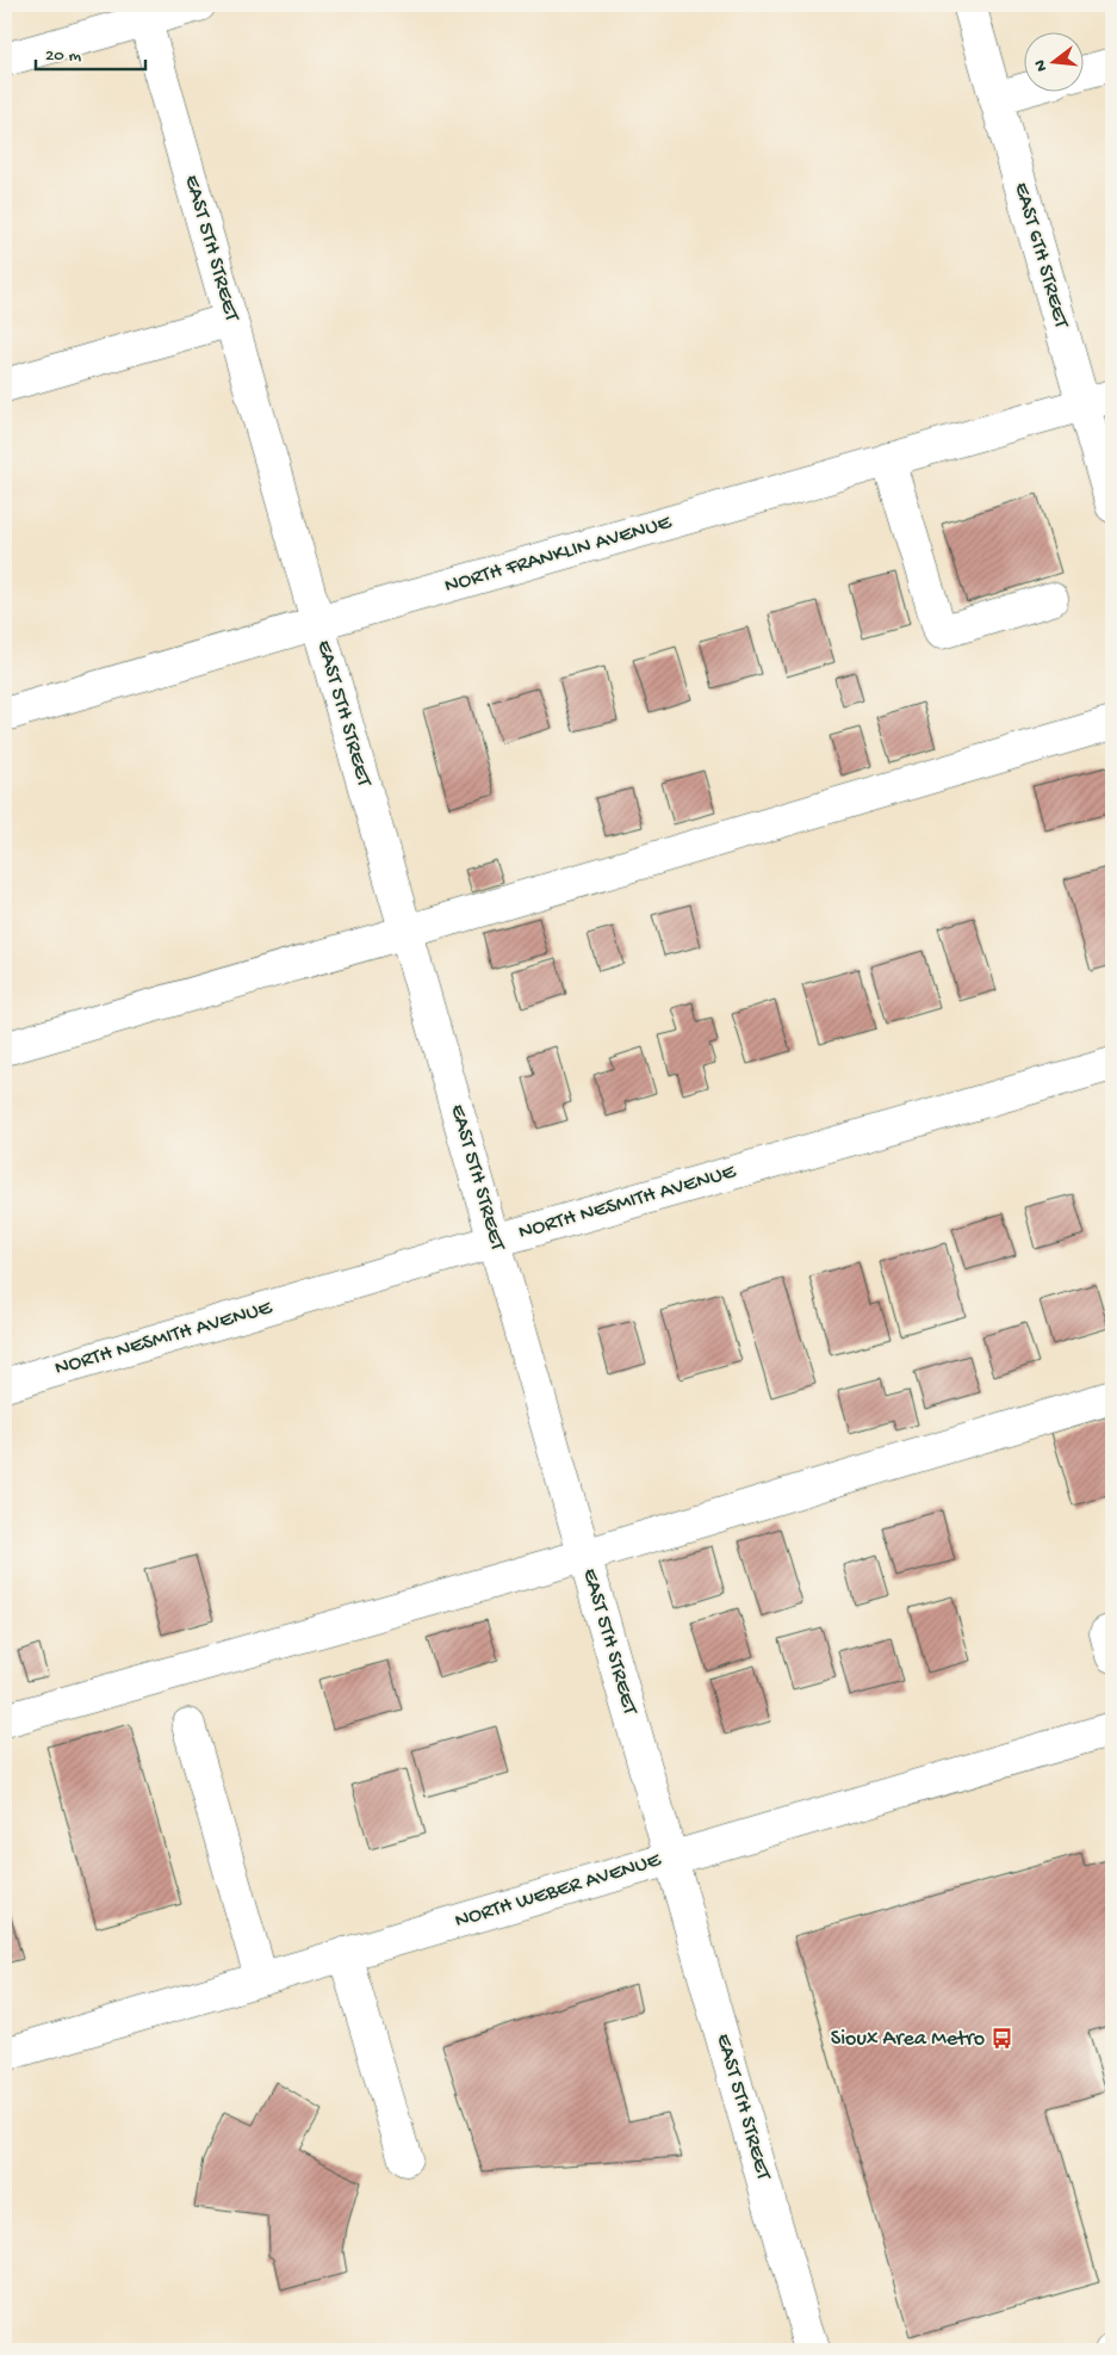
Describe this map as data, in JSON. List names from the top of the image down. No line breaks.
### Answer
{"streets":{"street":["EAST 5TH STREET","EAST 6TH STREET","NORTH FRANKLIN AVENUE","NORTH NESMITH AVENUE","NORTH WEBER AVENUE"]},"crossings":[["EAST 5TH STREET","NORTH FRANKLIN AVENUE"],["EAST 5TH STREET","NORTH NESMITH AVENUE"],["EAST 5TH STREET","NORTH WEBER AVENUE"],["EAST 6TH STREET","NORTH FRANKLIN AVENUE"]],"places":{"bus stop":["Sioux Area Metro"]},"scale_bar":"20 m","north":"left"}
